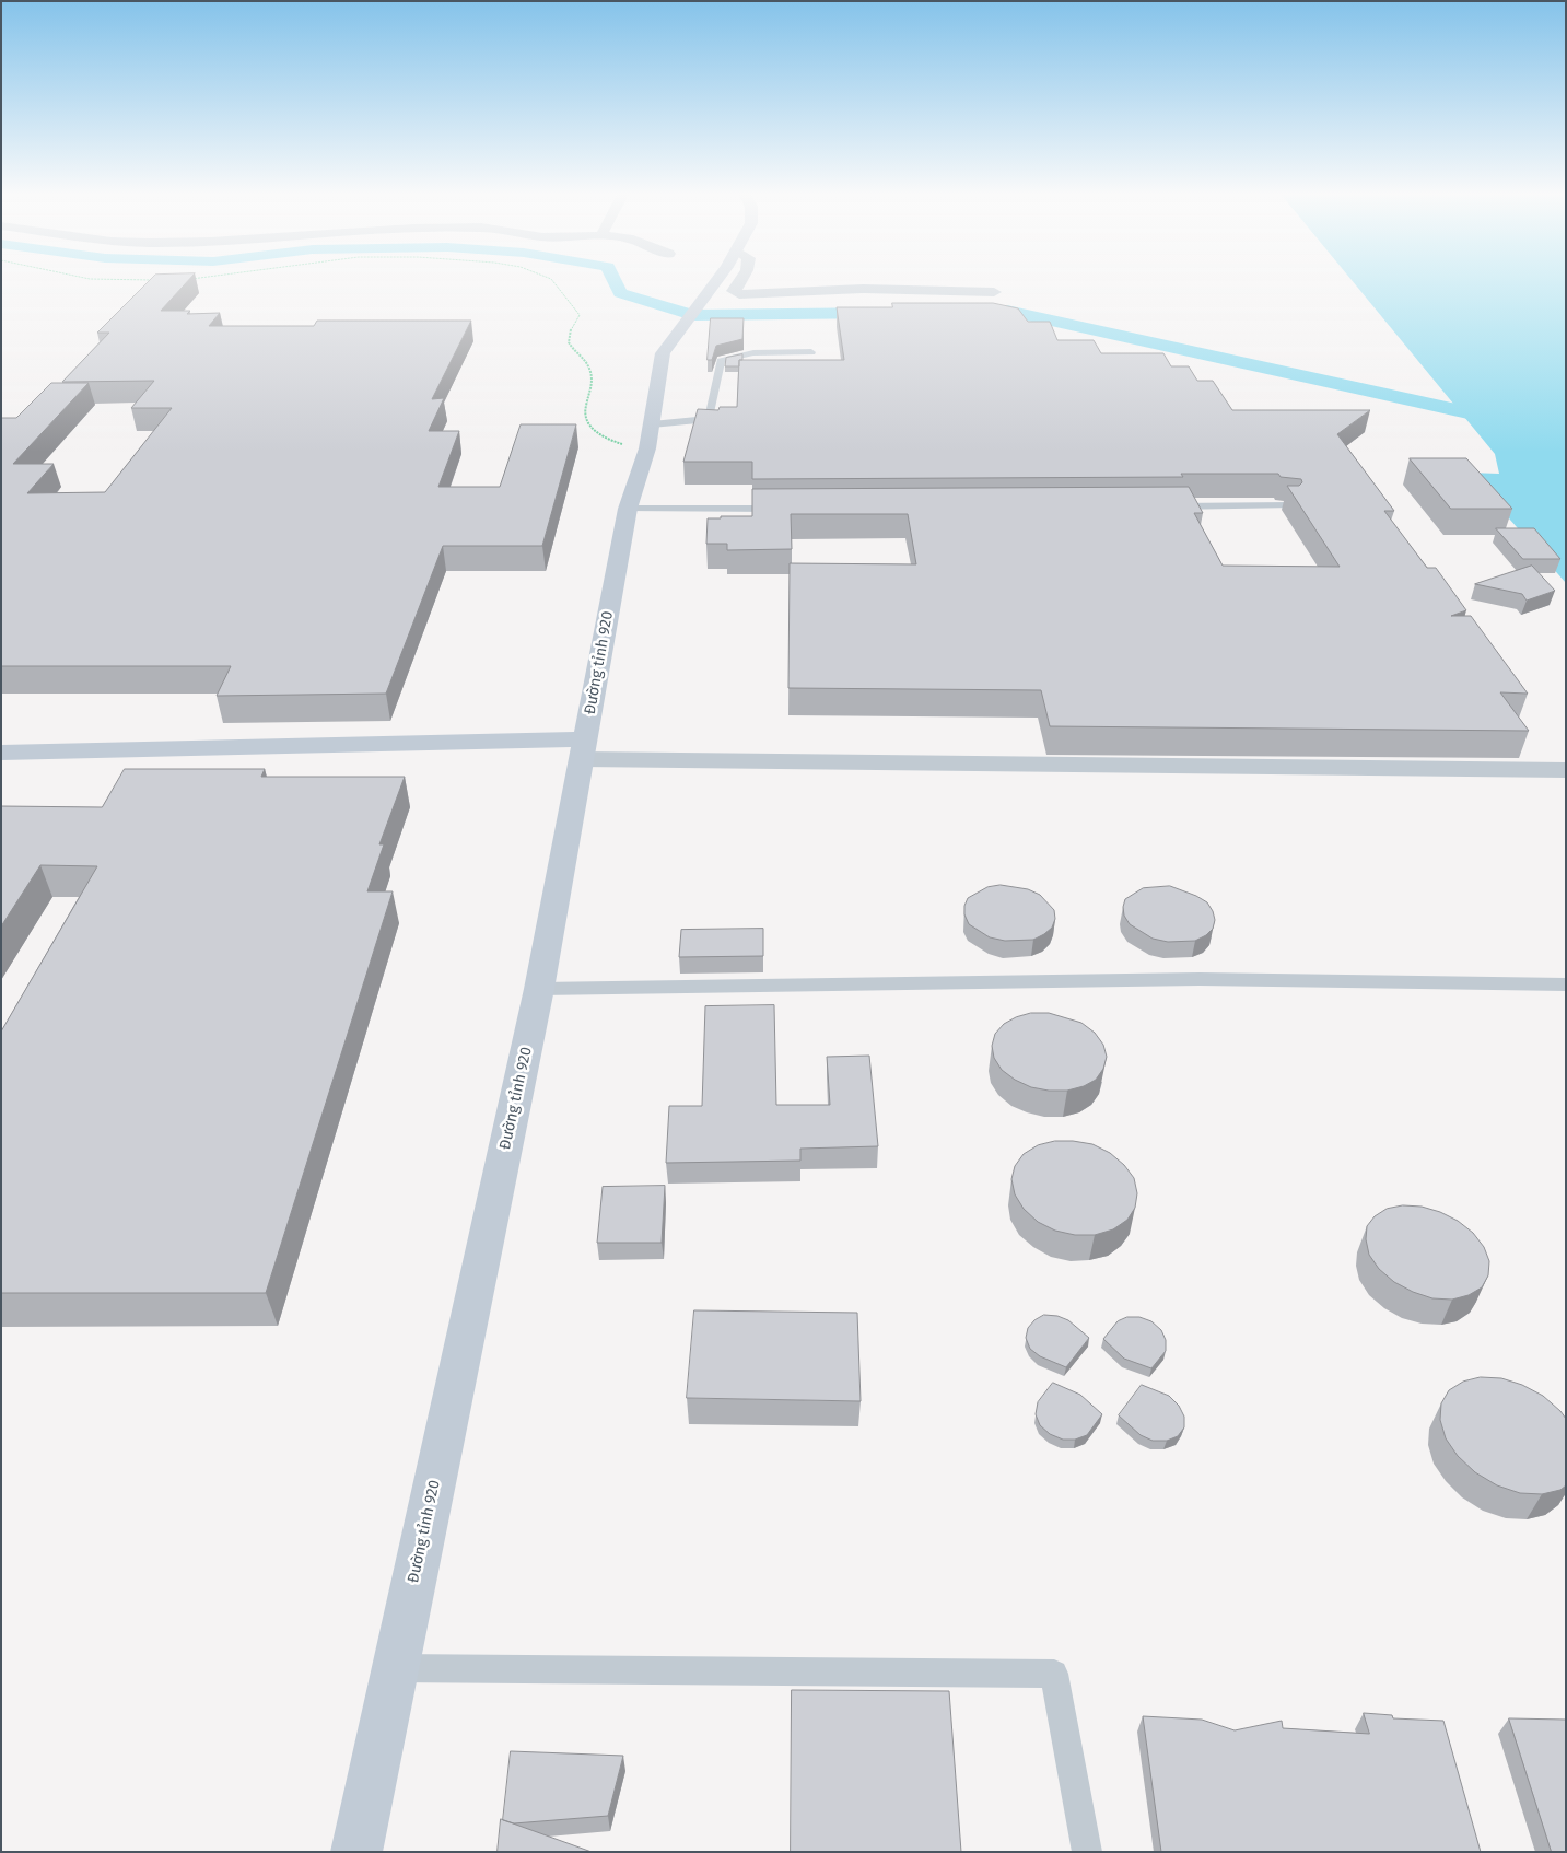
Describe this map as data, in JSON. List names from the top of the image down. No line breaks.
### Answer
{"streets":{"main road":["Đường tỉnh 920"]}}
